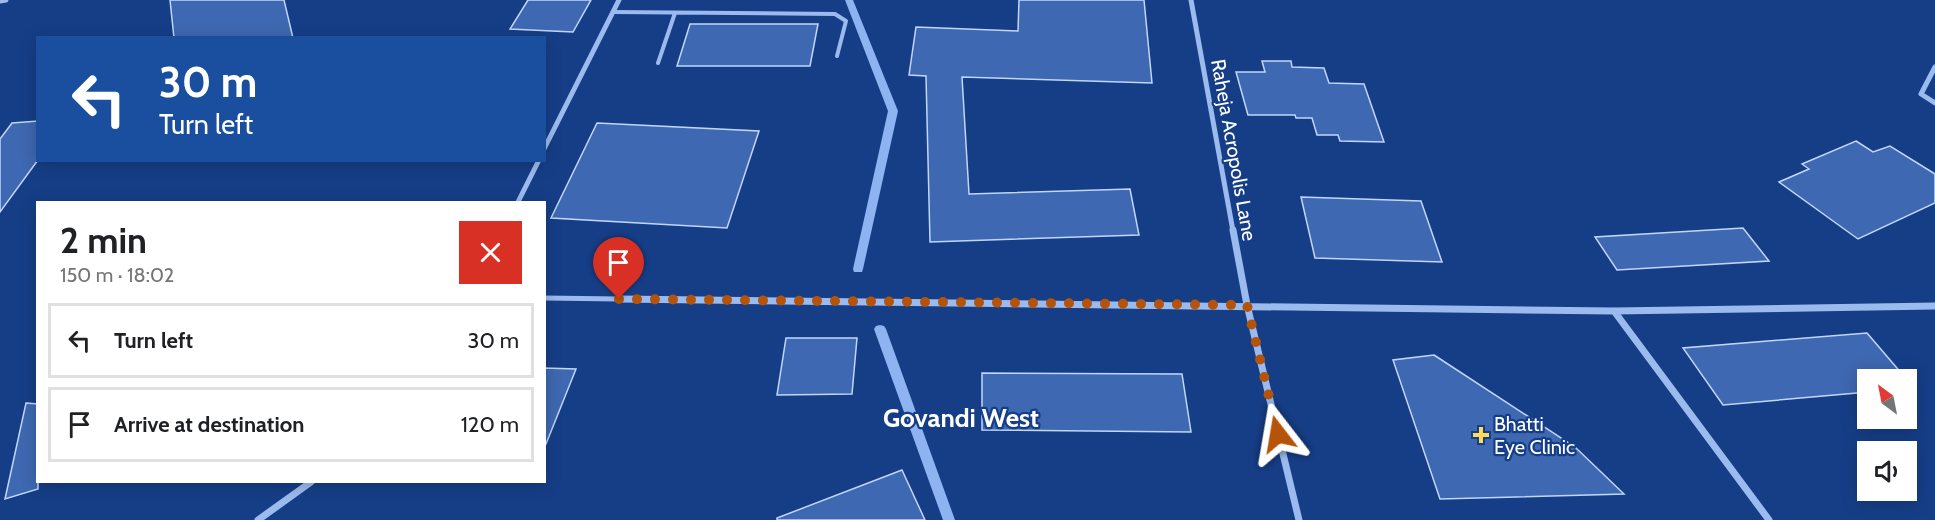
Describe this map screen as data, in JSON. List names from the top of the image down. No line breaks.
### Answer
{"streets":{"street":["Raheja Acropolis Lane"]},"districts":["Govandi West"],"places":{"health":["Bhatti Eye Clinic"]},"north":"top left","page":{"turn":["30 m","Turn left"],"heading":["2 min","150 m · 18:02"],"list":[{"name":"Turn left","value":"30 m"},{"name":"Arrive at destination","value":"120 m"}]}}
